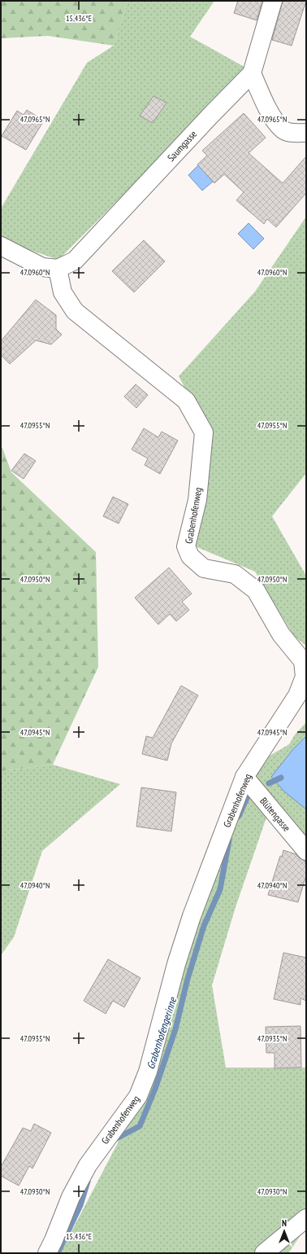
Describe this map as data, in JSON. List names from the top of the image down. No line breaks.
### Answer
{"streets":{"street":["Saumgasse","Grabenhofenweg","Blütengasse"]},"crossings":[["Saumgasse","Grabenhofenweg"],["Grabenhofenweg","Blütengasse"]],"water":["Grabenhofengerinne"],"north":"top","coordinates":["15.436°E","47.0965°N","47.0960°N","47.0955°N","47.0950°N","47.0945°N","47.0940°N","47.0935°N","47.0930°N"]}
